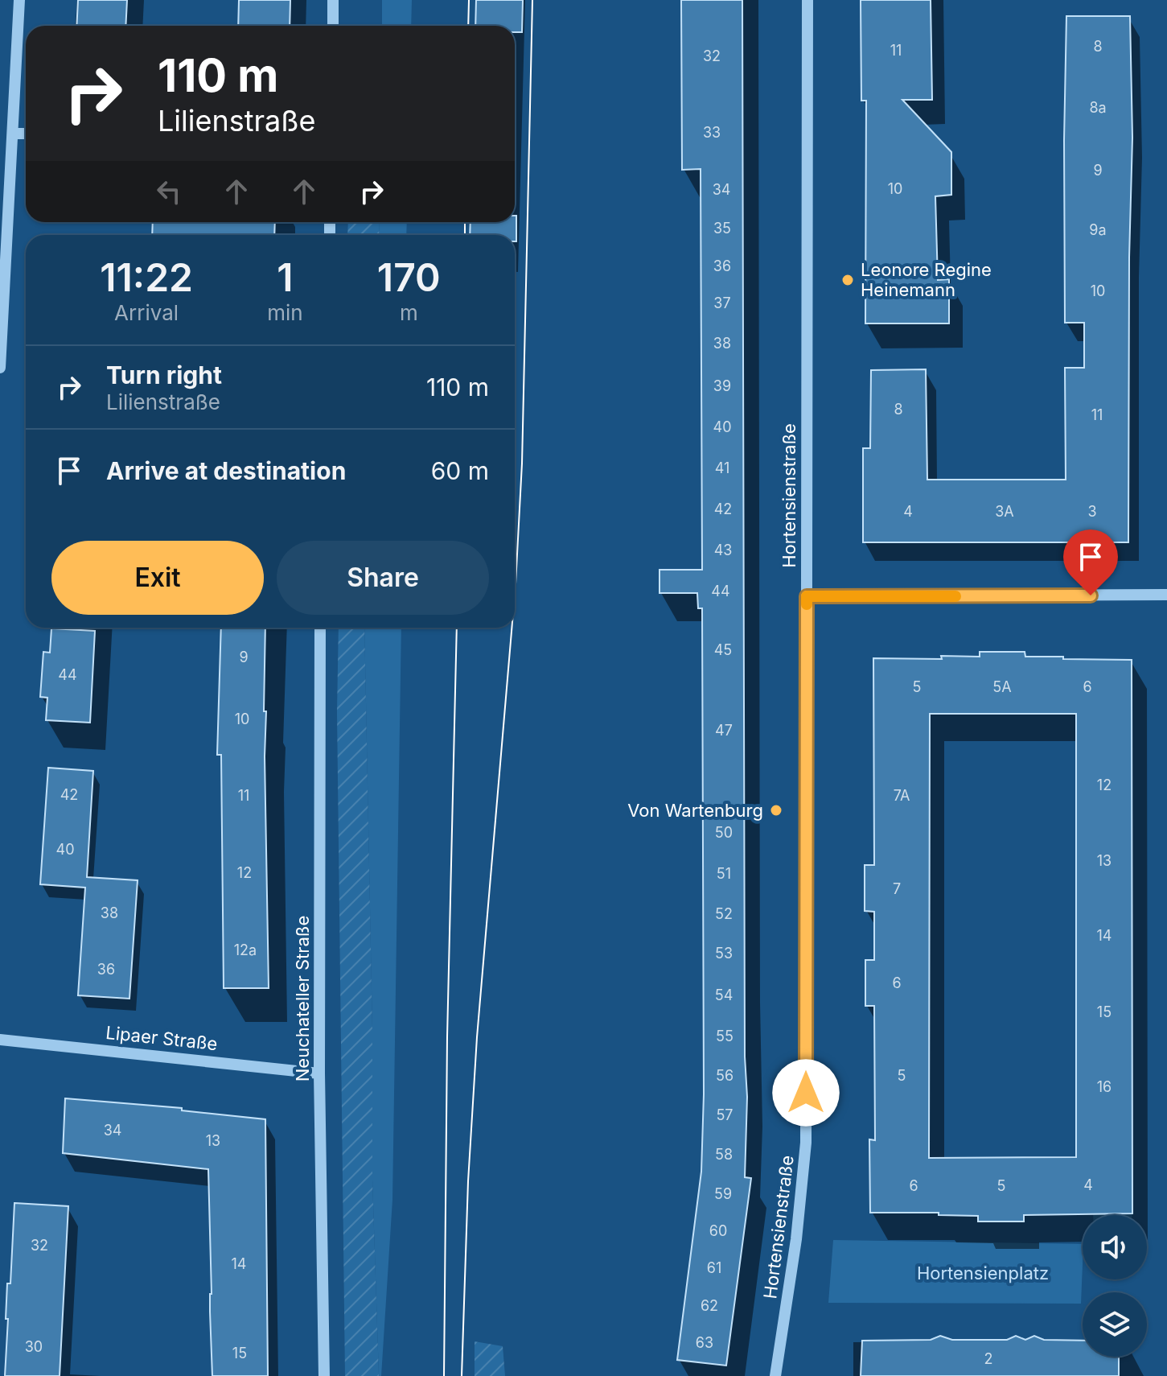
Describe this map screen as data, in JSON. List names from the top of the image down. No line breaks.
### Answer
{"streets":{"street":["Hortensienstraße","Neuchateller Straße","Lipaer Straße"]},"crossings":[["Neuchateller Straße","Lipaer Straße"]],"parks":["Hortensienplatz"],"places":["Leonore Regine Heinemann","Von Wartenburg"],"house_numbers":["8","11","32","8a","33","9","10","34","35","9a","36","10","37","38","39","8","11","40","41","42","4","3A","3","43","44","45","9","44","5","5A","6","10","47","12","42","11","7A","50","40","13","12","51","7","38","52","14","12a","53","36","6","54","15","55","56","5","16","57","34","13","58","4","6","5","59","60","32","14","61","62","63","30","15","2"],"page":{"turn":["110 m","Lilienstraße"],"eta":["11:22","Arrival","1","min","170","m"],"list":[{"name":"Turn right","note":"Lilienstraße","value":"110 m"},{"name":"Arrive at destination","value":"60 m"}],"buttons":["Exit","Share"]}}
